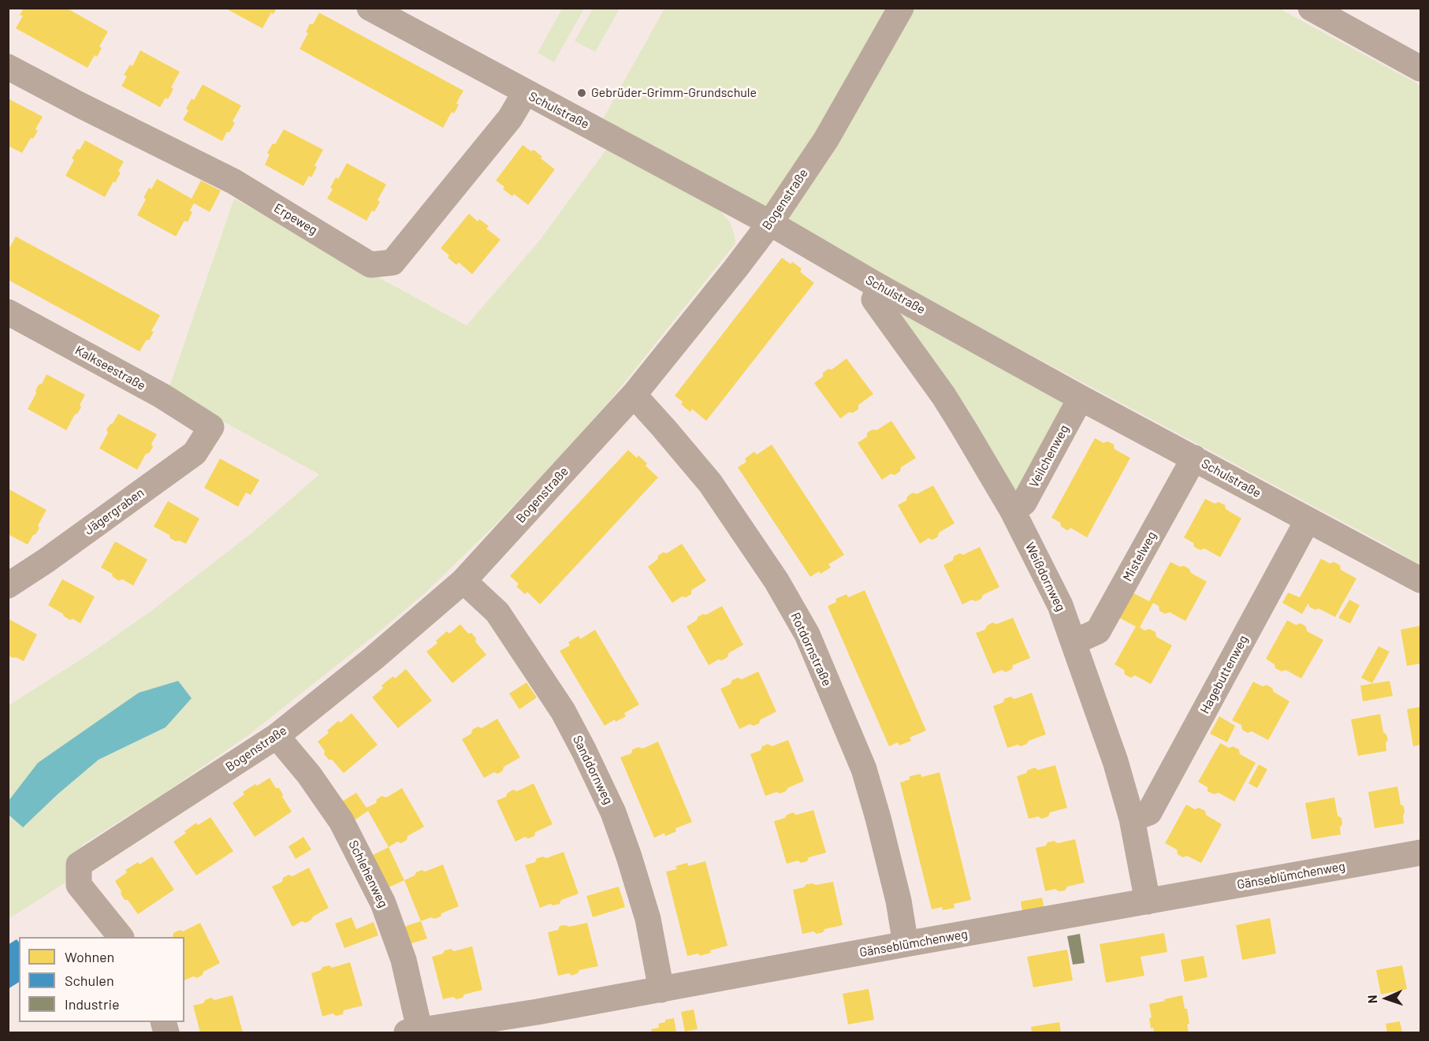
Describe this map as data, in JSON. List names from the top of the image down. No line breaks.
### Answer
{"streets":{"street":["Schulstraße","Bogenstraße","Erpeweg","Kalkseestraße","Veilchenweg","Jägergraben","Mistelweg","Weißdornweg","Rotdornstraße","Hagebuttenweg","Sanddornweg","Schlehenweg","Gänseblümchenweg"]},"crossings":[["Schulstraße","Bogenstraße"],["Schulstraße","Erpeweg"],["Schulstraße","Veilchenweg"],["Schulstraße","Mistelweg"],["Schulstraße","Weißdornweg"],["Schulstraße","Hagebuttenweg"],["Bogenstraße","Rotdornstraße"],["Bogenstraße","Sanddornweg"],["Bogenstraße","Schlehenweg"],["Kalkseestraße","Jägergraben"],["Veilchenweg","Weißdornweg"],["Mistelweg","Weißdornweg"],["Weißdornweg","Hagebuttenweg"],["Weißdornweg","Gänseblümchenweg"],["Rotdornstraße","Gänseblümchenweg"],["Sanddornweg","Gänseblümchenweg"],["Schlehenweg","Gänseblümchenweg"]],"places":["Gebrüder-Grimm-Grundschule"],"legend":["Wohnen","Schulen","Industrie"],"north":"left"}
